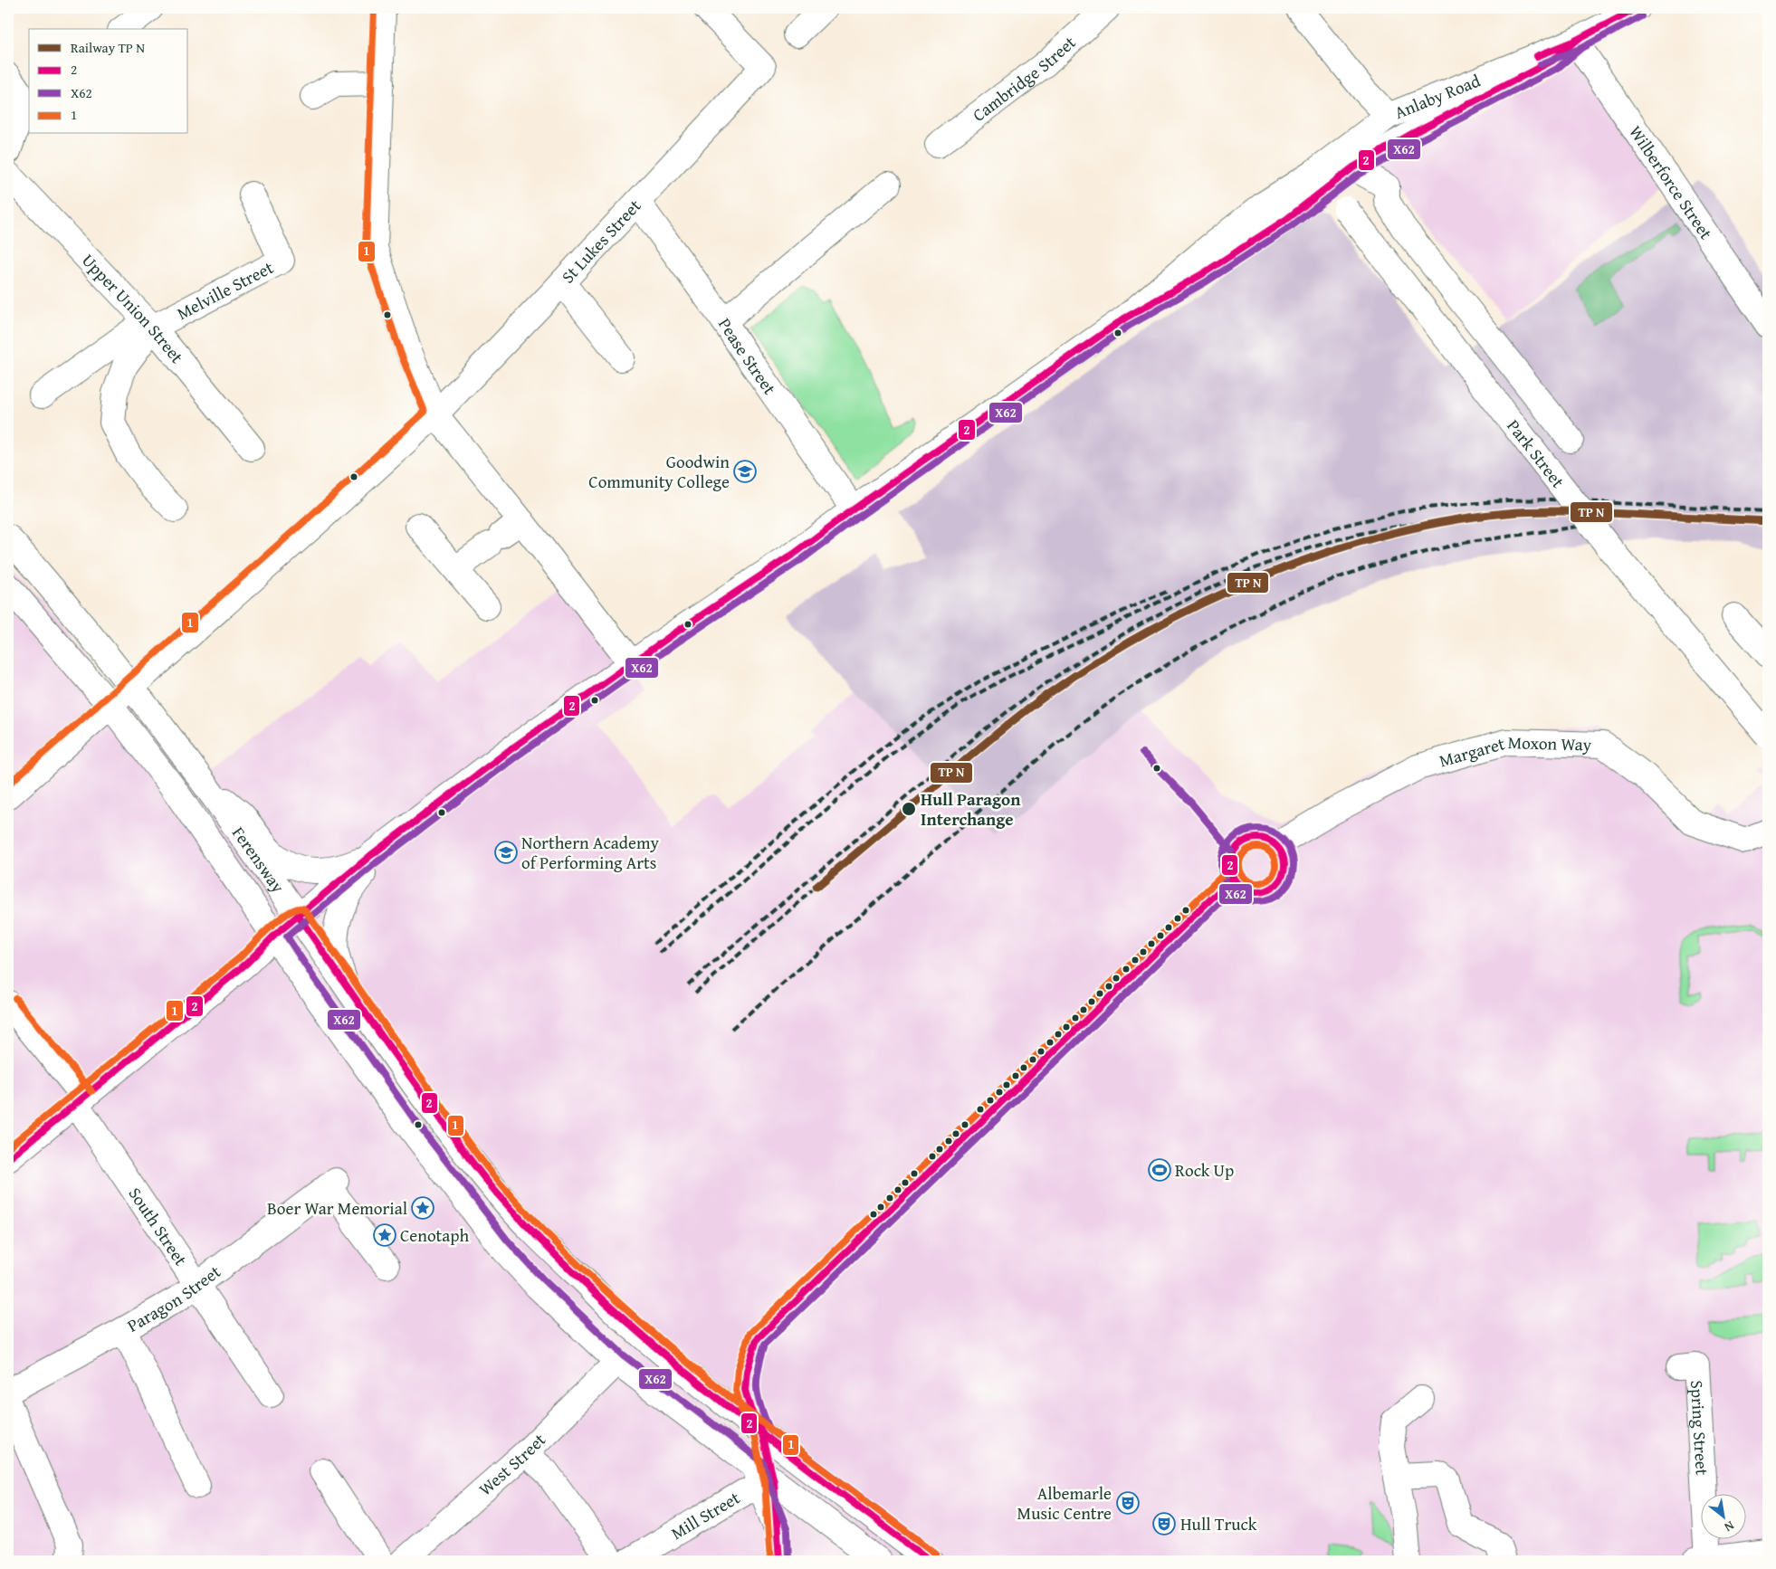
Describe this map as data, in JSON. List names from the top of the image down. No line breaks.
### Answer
{"streets":{"main road":["Cambridge Street","Anlaby Road","Wilberforce Street","St Lukes Street","Melville Street","Upper Union Street","Pease Street","Park Street","Margaret Moxon Way","Ferensway","South Street","Paragon Street","Spring Street","West Street","Mill Street"]},"crossings":[["Anlaby Road","Wilberforce Street"],["Anlaby Road","Pease Street"],["Anlaby Road","Park Street"],["Anlaby Road","Ferensway"],["Anlaby Road","South Street"],["St Lukes Street","Pease Street"],["St Lukes Street","Ferensway"],["Melville Street","Upper Union Street"],["Ferensway","West Street"],["Ferensway","Mill Street"],["South Street","Paragon Street"]],"places":{"school or university":["Goodwin Community College","Northern Academy of Performing Arts"],"other":["Hull Paragon Interchange"],"sports":["Rock Up"],"place":["Boer War Memorial","Cenotaph"],"theatre":["Albemarle Music Centre","Hull Truck"]},"lines":["transit line 2","transit line 1","transit line X62"],"legend":["Railway TP N","2","X62","1"],"north":"bottom right"}
